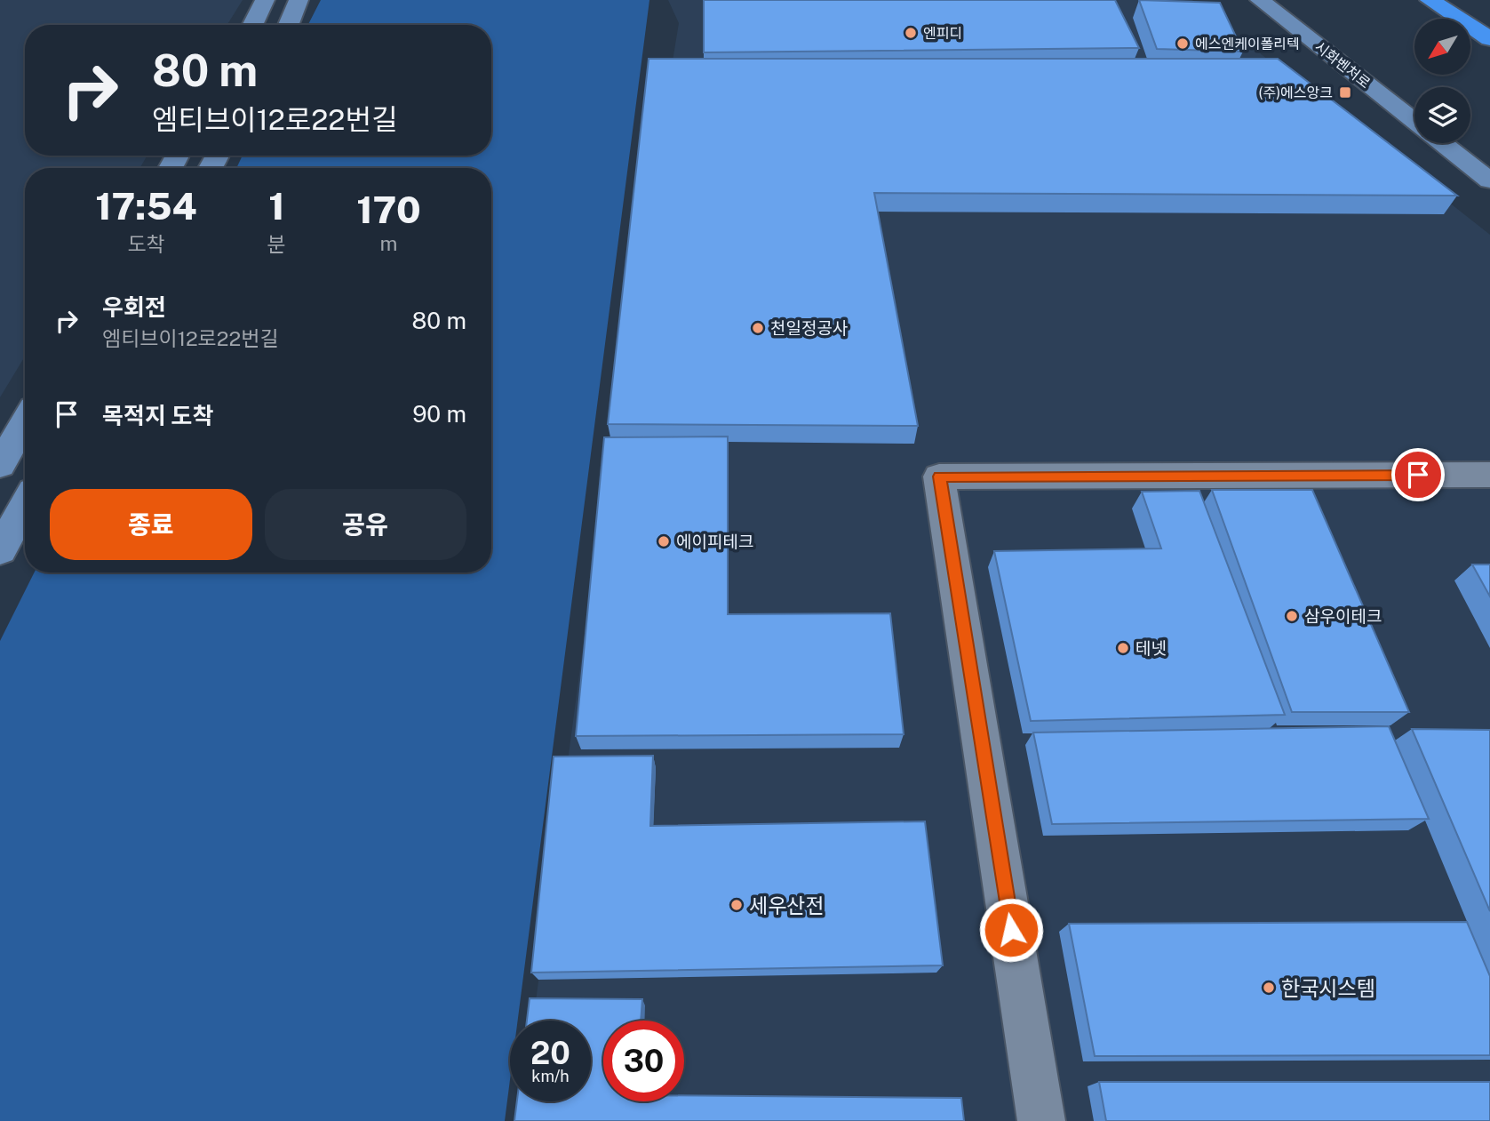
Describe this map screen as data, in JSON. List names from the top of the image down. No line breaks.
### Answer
{"streets":{"main road":["시화벤처로"]},"places":{"other":["엔피디","에스엔케이폴리텍","천일정공사","에이피테크","삼우이테크","테넷","세우산전","한국시스템"],"transit":["(주)에스앙크"]},"north":"bottom left","page":{"turn":["80 m","엠티브이12로22번길"],"eta":["17:54","도착","1","분","170","m"],"list":[{"name":"우회전","note":"엠티브이12로22번길","value":"80 m"},{"name":"목적지 도착","value":"90 m"}],"buttons":["종료","공유"],"speed":"20 km/h","limit":"30"}}
